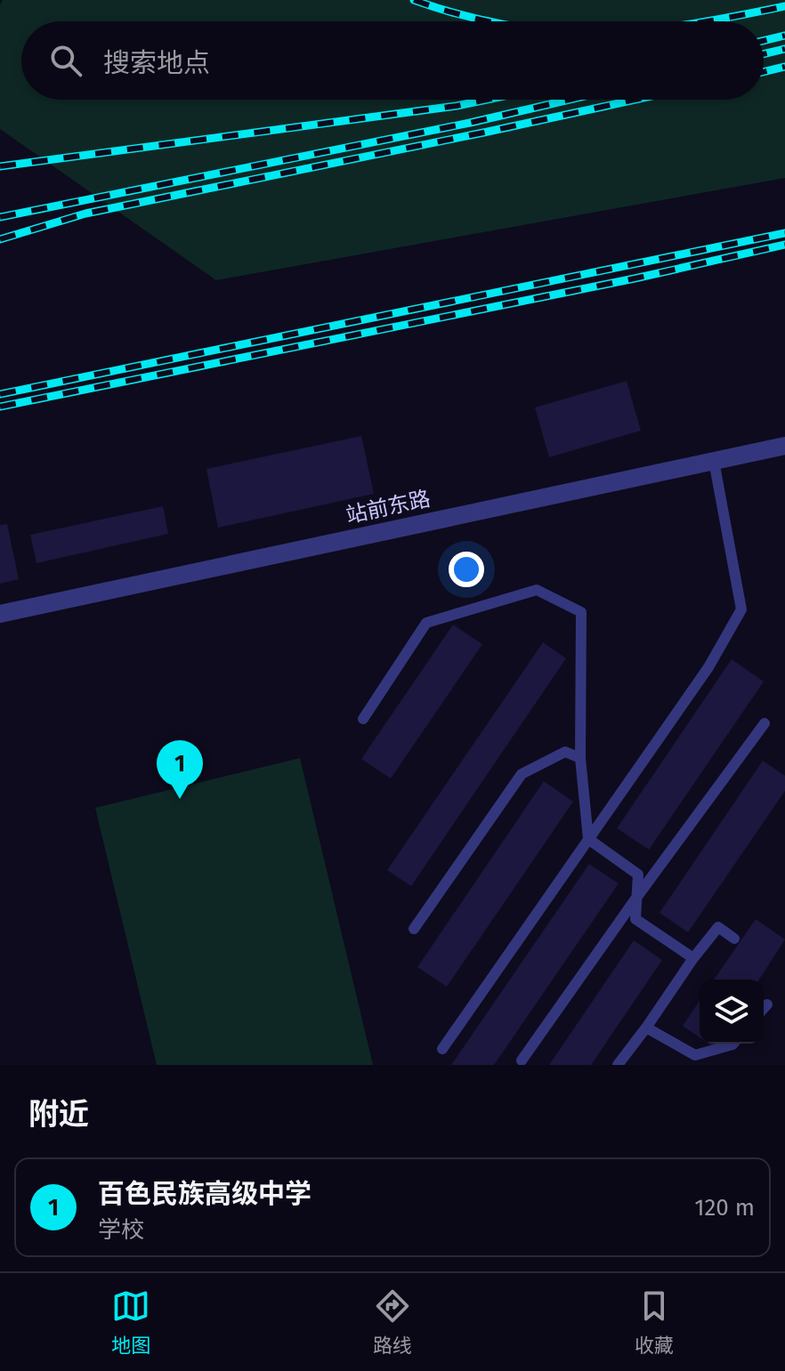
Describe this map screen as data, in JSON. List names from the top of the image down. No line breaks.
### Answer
{"streets":{"street":["站前东路"]},"page":{"search":"搜索地点","pins":"1","heading":"附近","list":[{"mark":"1","name":"百色民族高级中学","note":"学校","value":"120 m"}],"nav":["地图","路线","收藏"]}}
